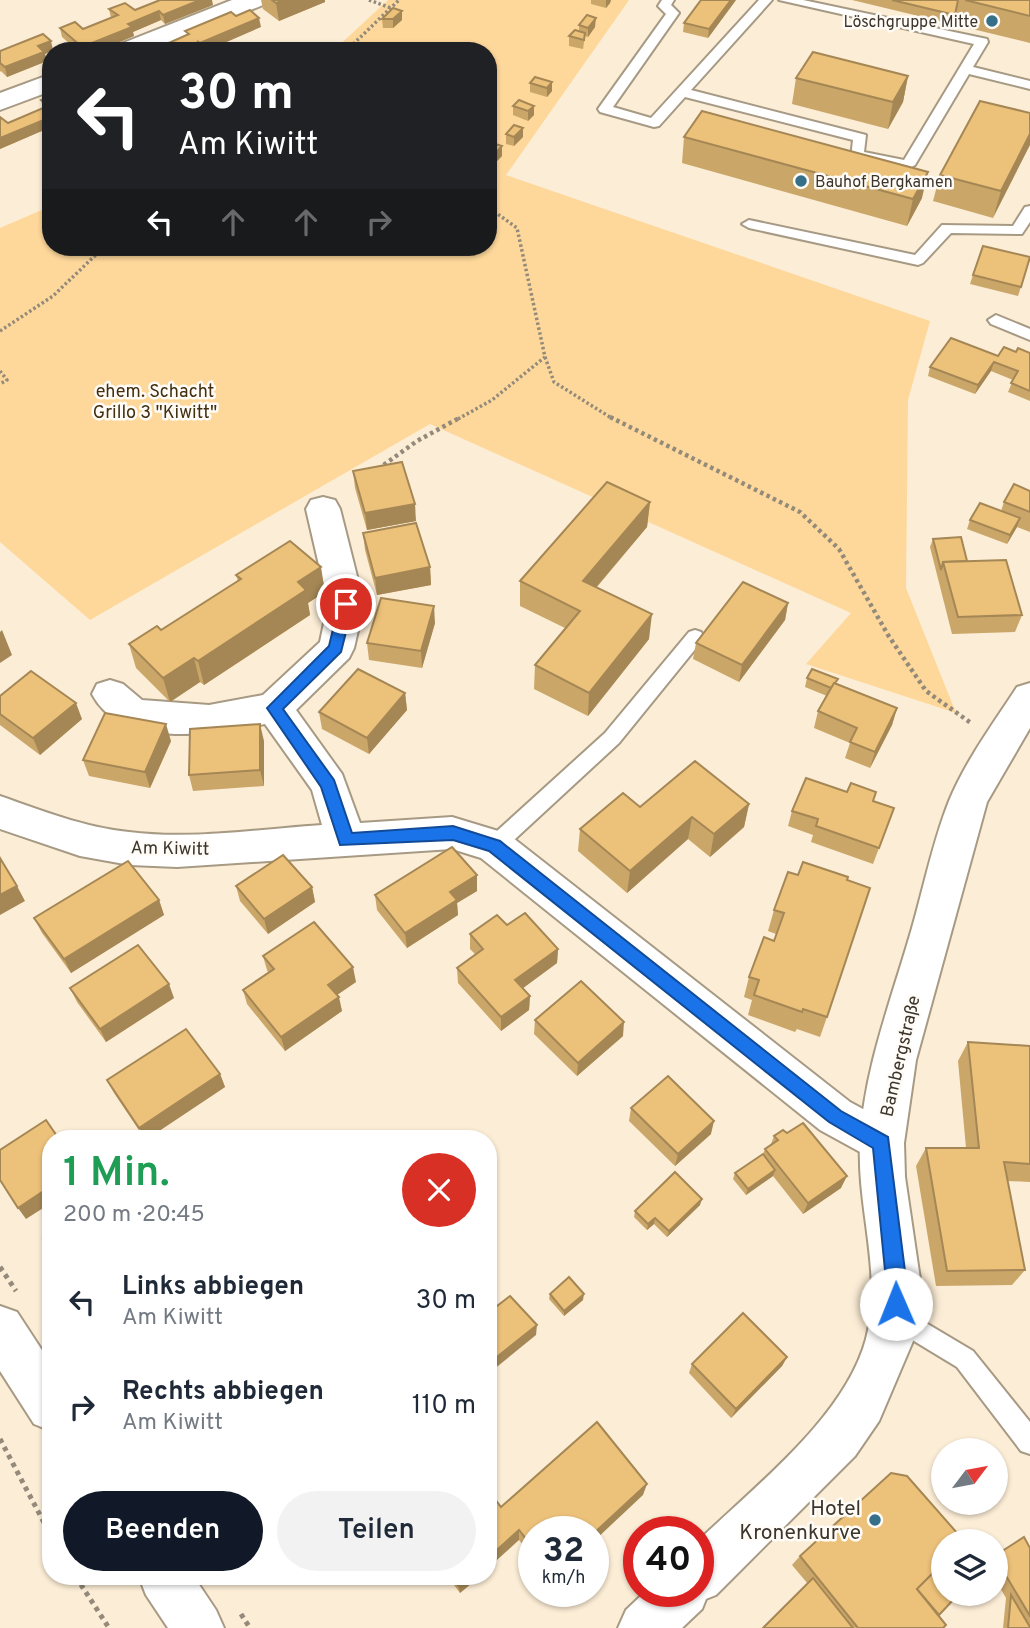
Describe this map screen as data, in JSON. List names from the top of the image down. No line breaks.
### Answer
{"streets":{"street":["Am Kiwitt","Bambergstraße"]},"crossings":[["Am Kiwitt","Bambergstraße"]],"parks":["ehem. Schacht Grillo 3 \"Kiwitt\""],"places":["Löschgruppe Mitte","Bauhof Bergkamen","Hotel Kronenkurve"],"north":"top right","page":{"turn":["30 m","Am Kiwitt"],"heading":["1 Min.","200 m · 20:45"],"list":[{"name":"Links abbiegen","note":"Am Kiwitt","value":"30 m"},{"name":"Rechts abbiegen","note":"Am Kiwitt","value":"110 m"}],"buttons":["Beenden","Teilen"],"speed":"32 km/h","limit":"40"}}
